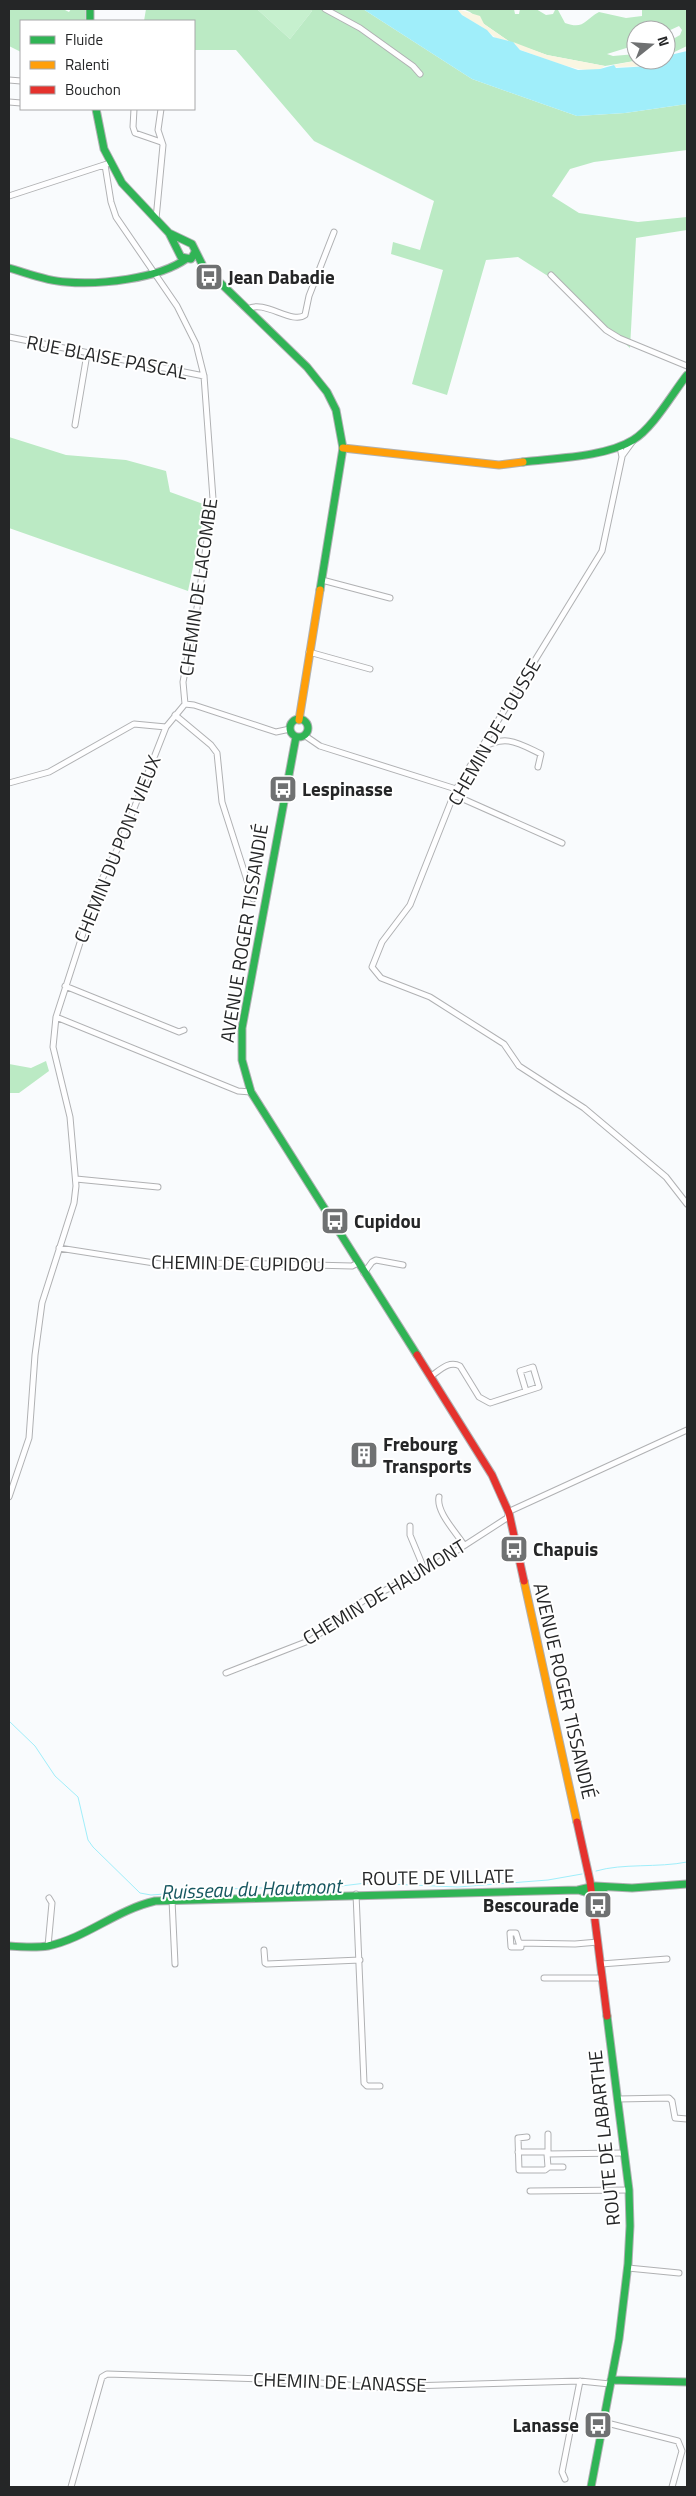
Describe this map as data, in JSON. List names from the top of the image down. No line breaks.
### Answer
{"streets":{"main road":["AVENUE ROGER TISSANDIÉ","ROUTE DE VILLATE","ROUTE DE LABARTHE"],"street":["RUE BLAISE PASCAL","CHEMIN DE LACOMBE","CHEMIN DE L'OUSSE","CHEMIN DU PONT VIEUX","CHEMIN DE CUPIDOU","CHEMIN DE HAUMONT","CHEMIN DE LANASSE"]},"crossings":[["RUE BLAISE PASCAL","CHEMIN DE LACOMBE"],["CHEMIN DE LACOMBE","CHEMIN DU PONT VIEUX"],["CHEMIN DU PONT VIEUX","CHEMIN DE CUPIDOU"],["AVENUE ROGER TISSANDIÉ","CHEMIN DE CUPIDOU"],["AVENUE ROGER TISSANDIÉ","CHEMIN DE HAUMONT"],["AVENUE ROGER TISSANDIÉ","ROUTE DE VILLATE"],["AVENUE ROGER TISSANDIÉ","ROUTE DE LABARTHE"],["ROUTE DE VILLATE","ROUTE DE LABARTHE"],["ROUTE DE LABARTHE","CHEMIN DE LANASSE"]],"water":["Ruisseau du Hautmont"],"places":{"bus stop":["Jean Dabadie","Lespinasse","Cupidou","Chapuis","Bescourade","Lanasse"],"building":["Frebourg Transports"]},"legend":["Fluide","Ralenti","Bouchon"],"north":"right"}
